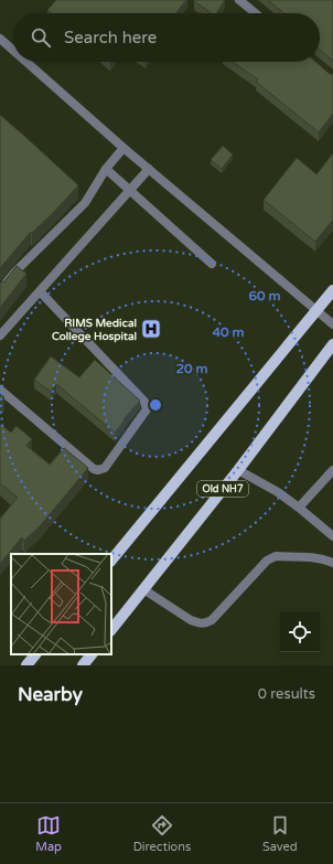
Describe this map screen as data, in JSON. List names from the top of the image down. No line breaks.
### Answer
{"streets":{"main road":["Old NH7"]},"places":{"hospital":["RIMS Medical College Hospital"]},"page":{"search":"Search here","heading":["Nearby","0 results"],"nav":["Map","Directions","Saved"]},"rings":["60 m","40 m","20 m"]}
